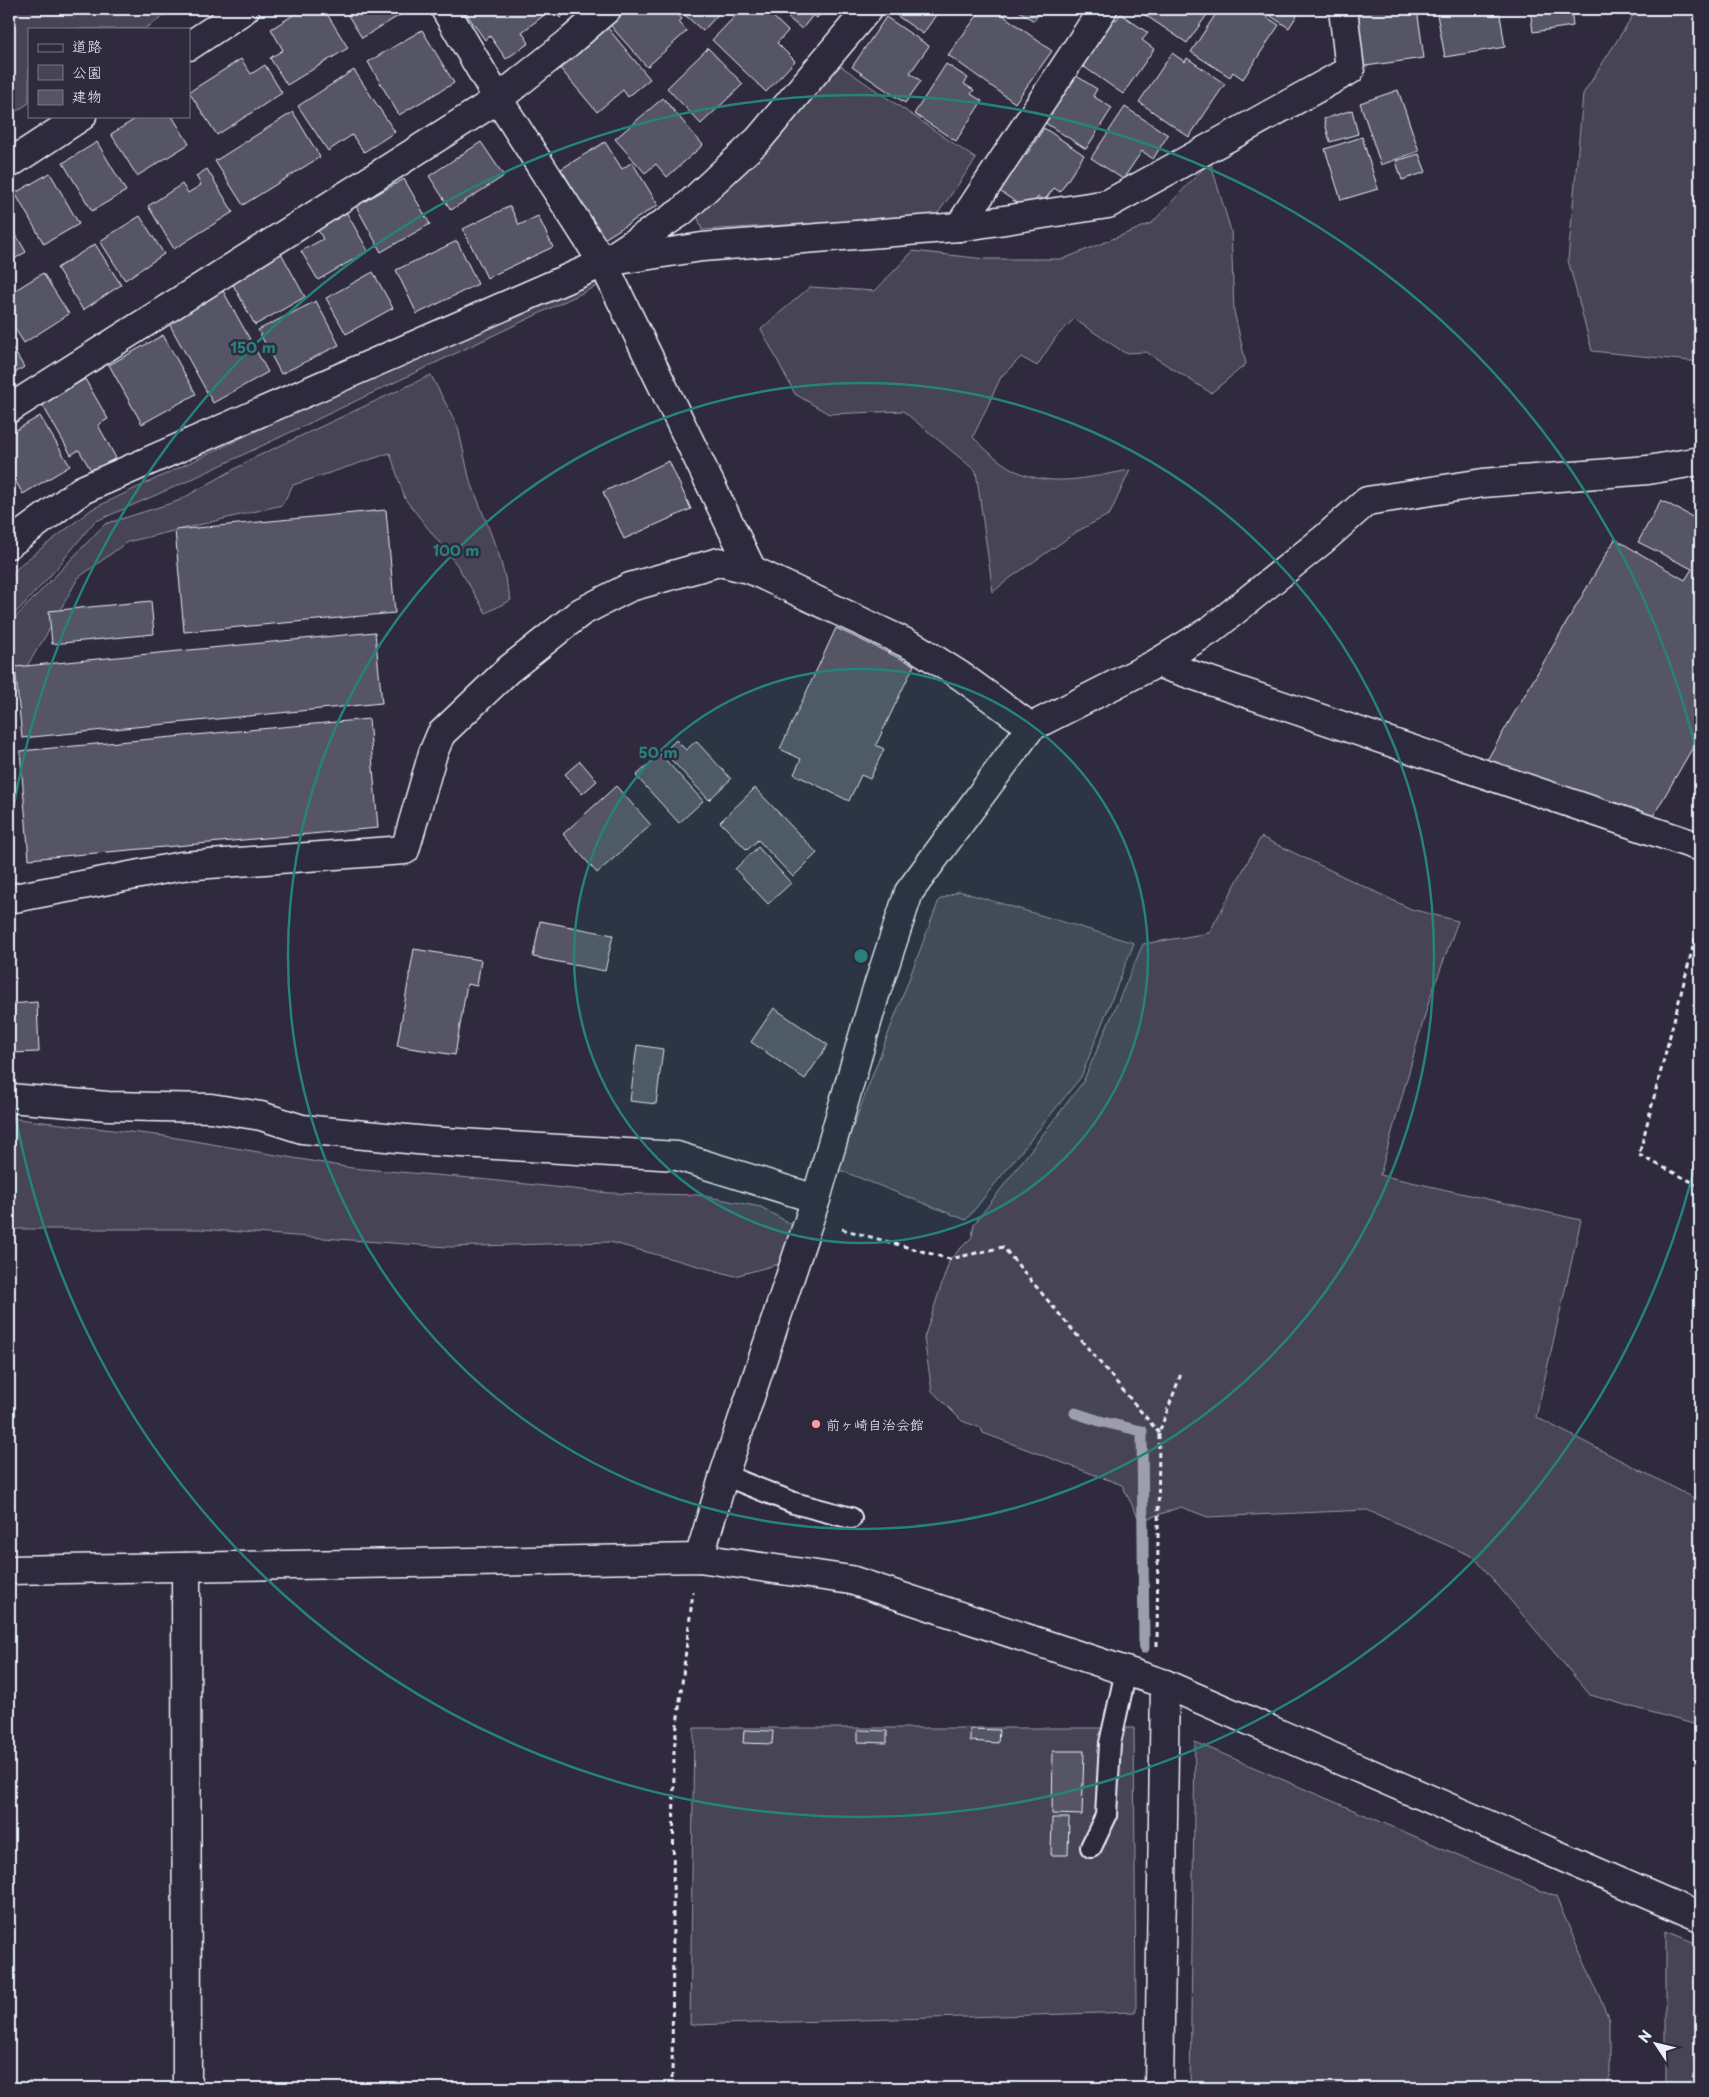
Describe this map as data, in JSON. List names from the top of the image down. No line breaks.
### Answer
{"places":["前ヶ崎自治会館"],"legend":["道路","公園","建物"],"north":"top left","rings":["150 m","100 m","50 m"]}
